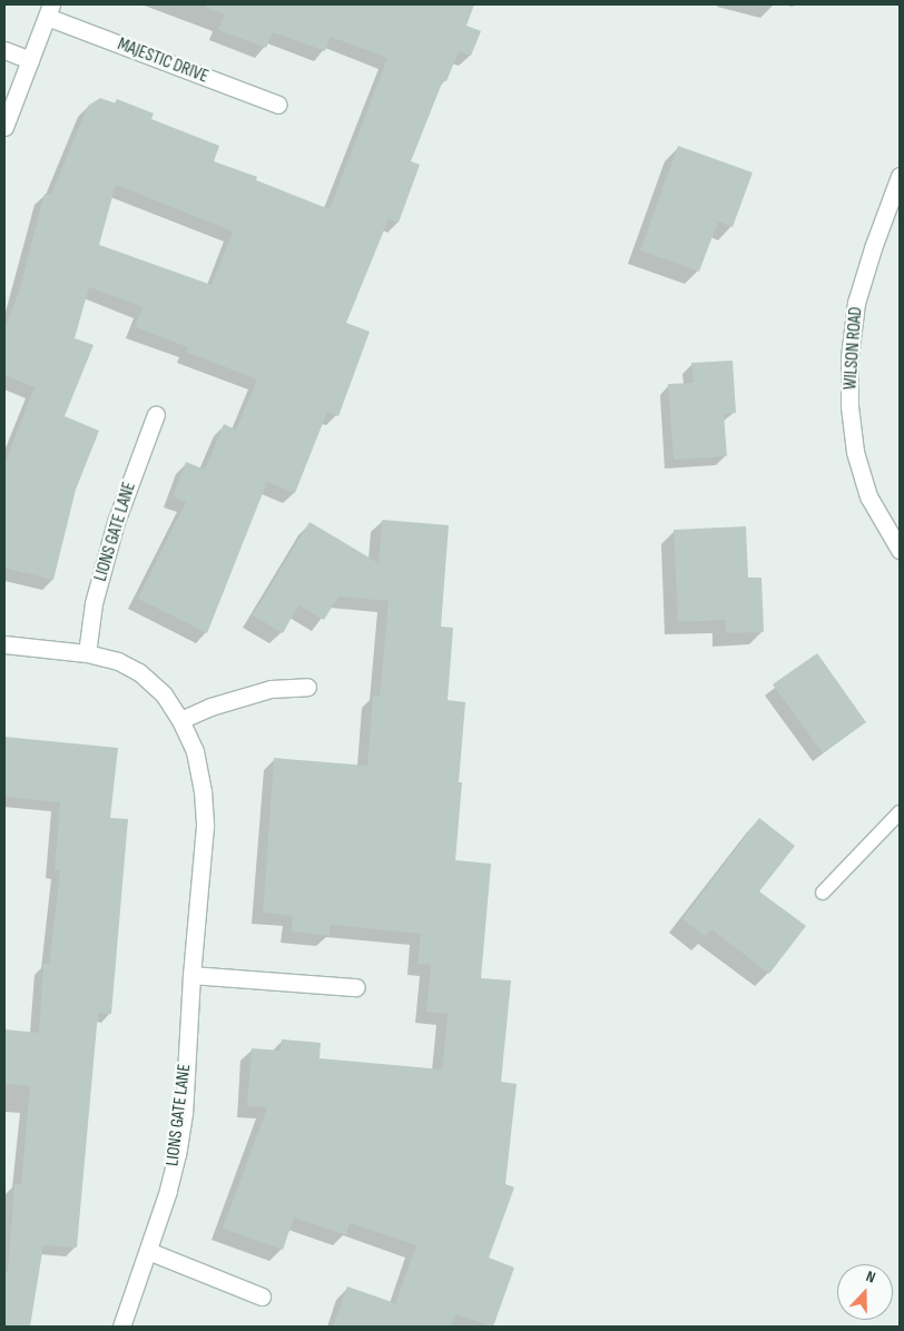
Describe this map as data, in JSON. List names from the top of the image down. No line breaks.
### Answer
{"streets":{"street":["MAJESTIC DRIVE","WILSON ROAD","LIONS GATE LANE"]},"north":"top"}
